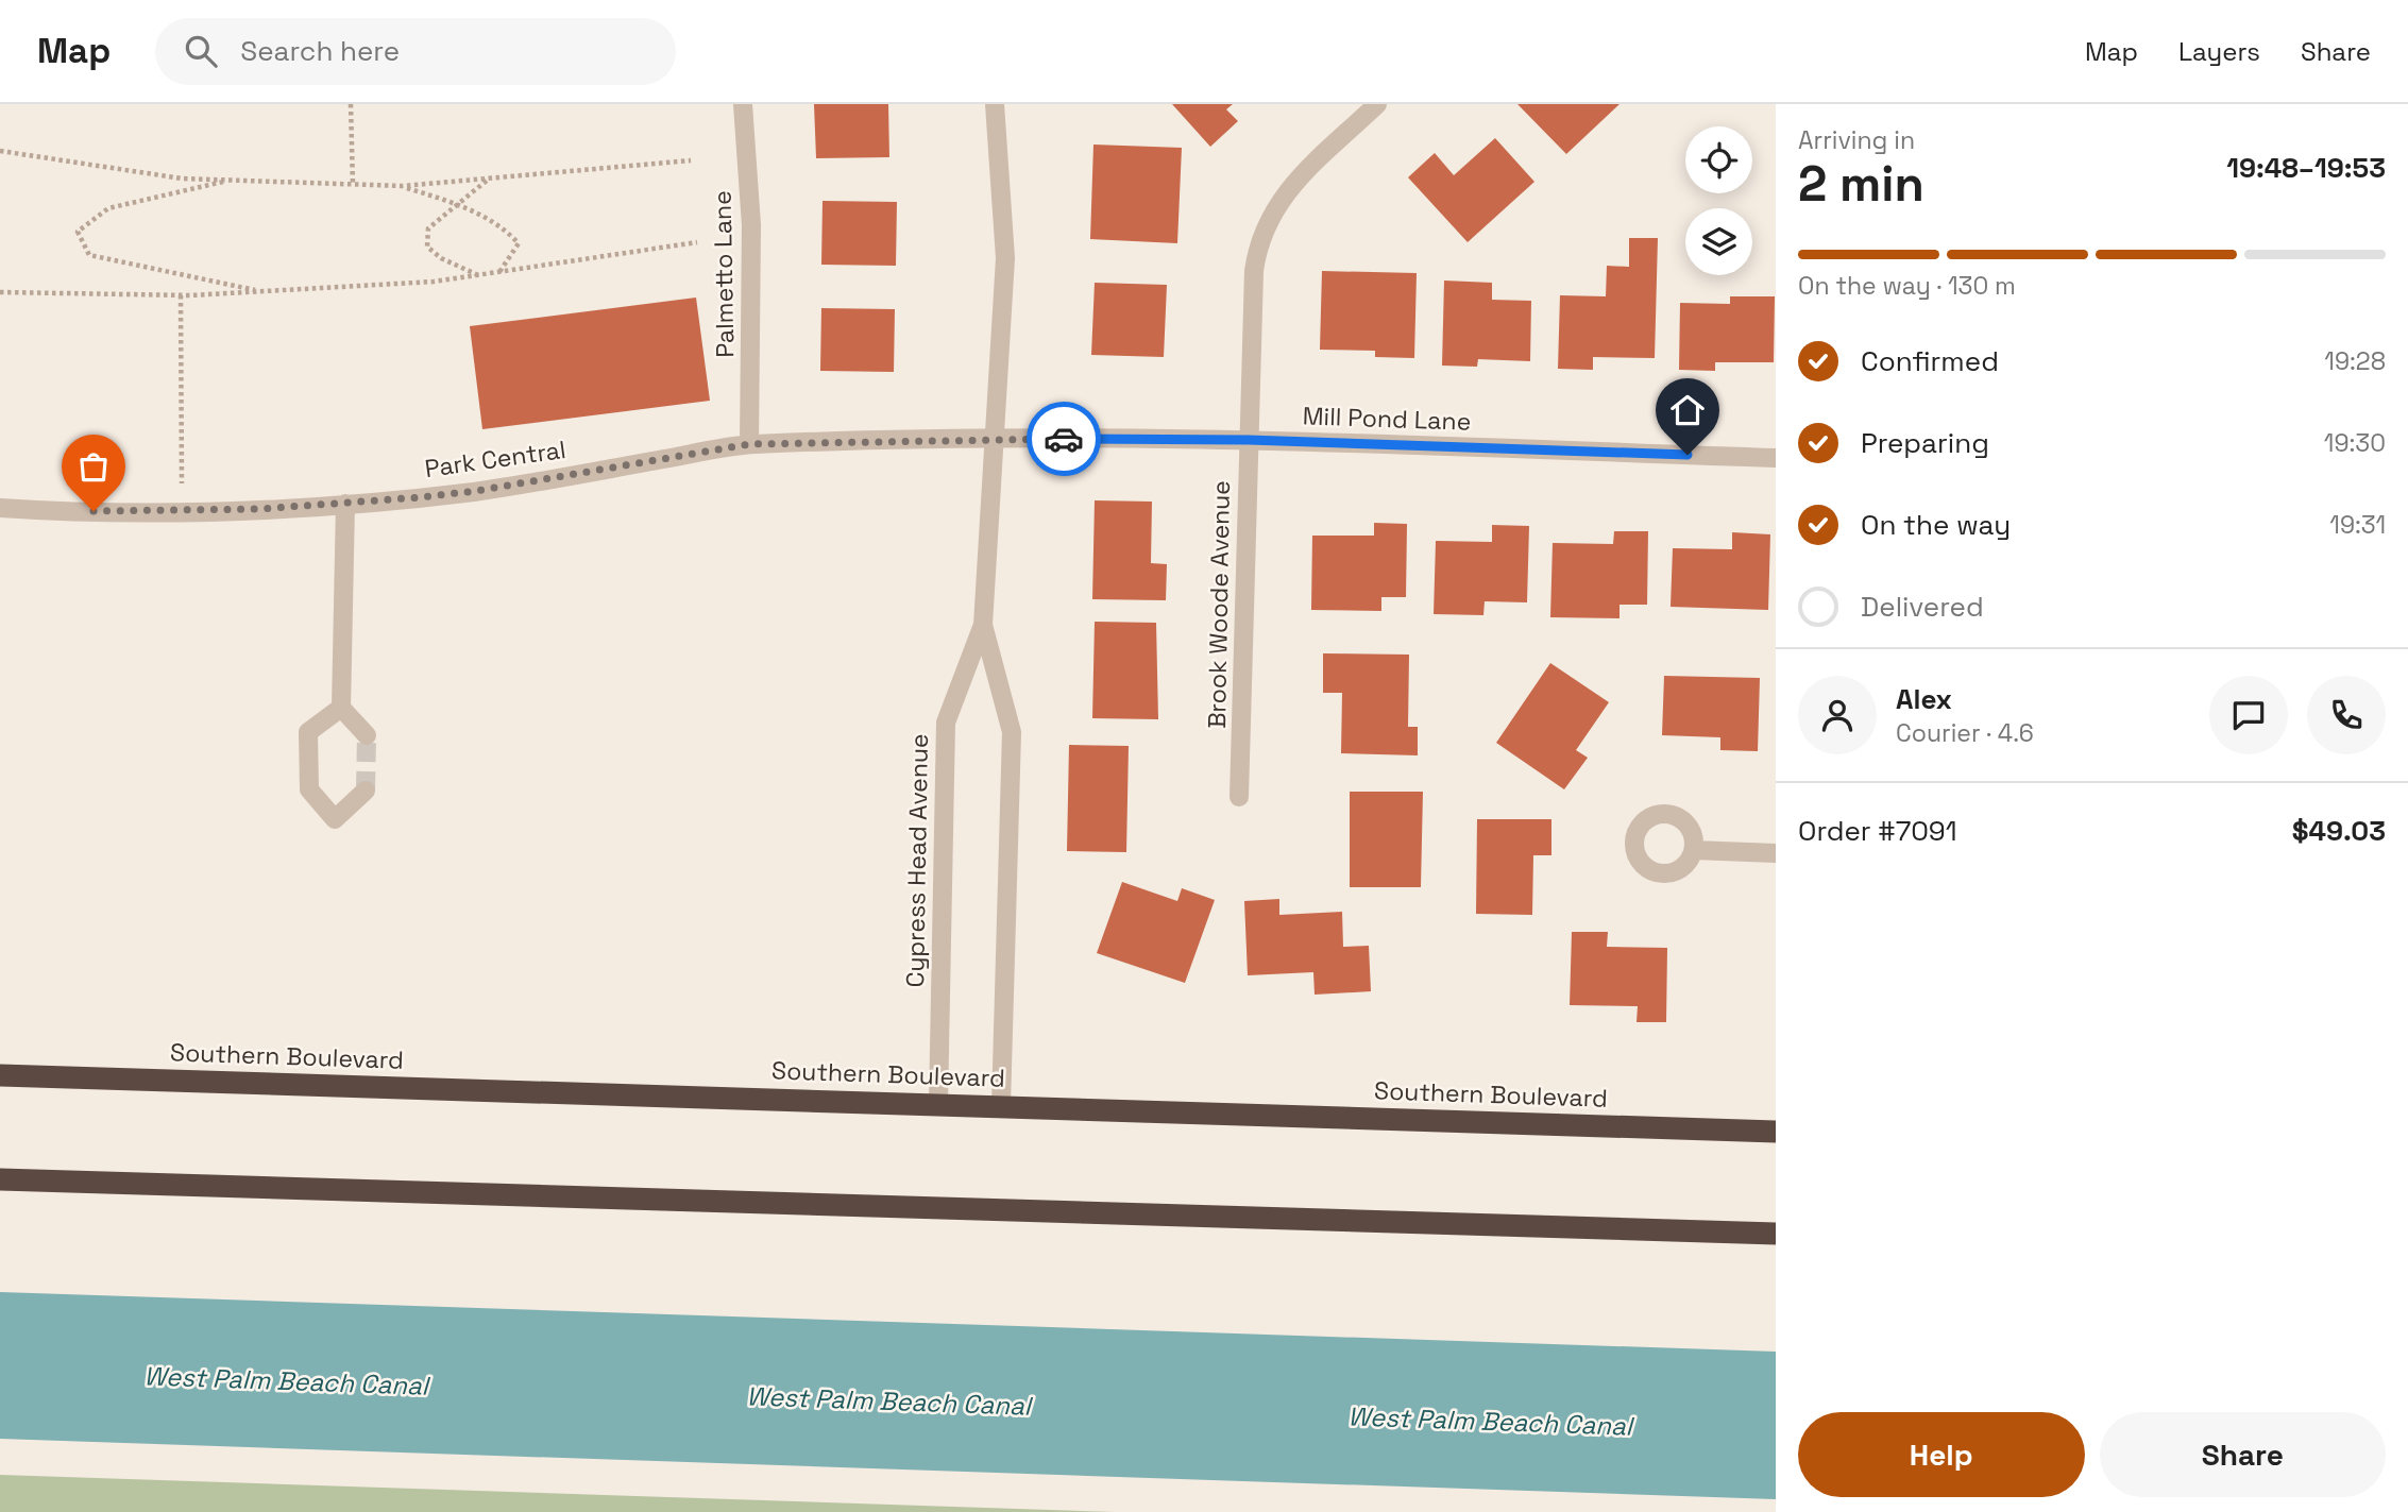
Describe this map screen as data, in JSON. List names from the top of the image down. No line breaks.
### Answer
{"streets":{"highway":["Southern Boulevard"],"street":["Palmetto Lane","Mill Pond Lane","Park Central","Brook Woode Avenue","Cypress Head Avenue"]},"crossings":[["Palmetto Lane","Park Central"],["Mill Pond Lane","Park Central"],["Mill Pond Lane","Brook Woode Avenue"],["Mill Pond Lane","Cypress Head Avenue"],["Park Central","Cypress Head Avenue"],["Cypress Head Avenue","Southern Boulevard"]],"water":["West Palm Beach Canal"],"page":{"header":"Map","search":"Search here","nav":["Map","Layers","Share"],"heading":["2 min","Arriving in","19:48–19:53"],"panel":["Alex","Courier · 4.6","Order #7091","$49.03"],"bar":"On the way · 130 m","list":[["Confirmed","19:28"],["Preparing","19:30"],["On the way","19:31"],"Delivered"],"buttons":["Help","Share"]}}
